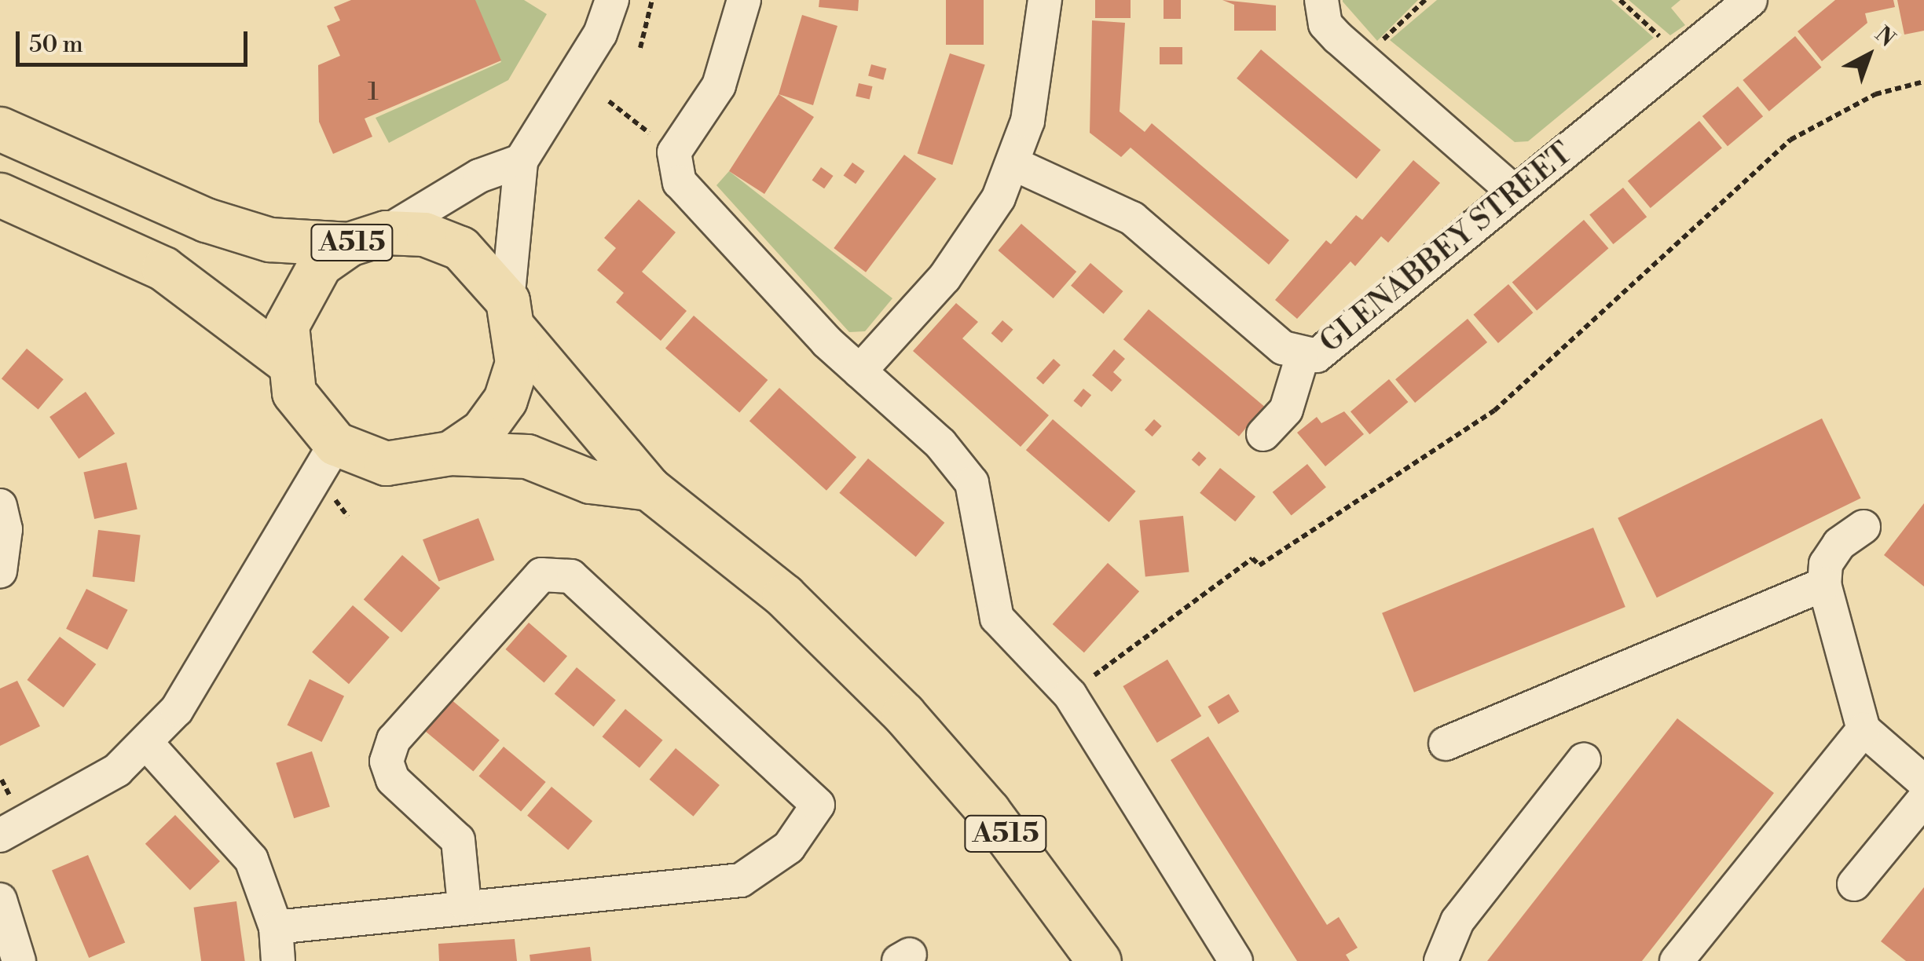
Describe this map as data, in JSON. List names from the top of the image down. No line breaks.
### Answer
{"streets":{"highway":["A515"],"street":["GLENABBEY STREET"]},"house_numbers":["1"],"scale_bar":"50 m","north":"top right"}
